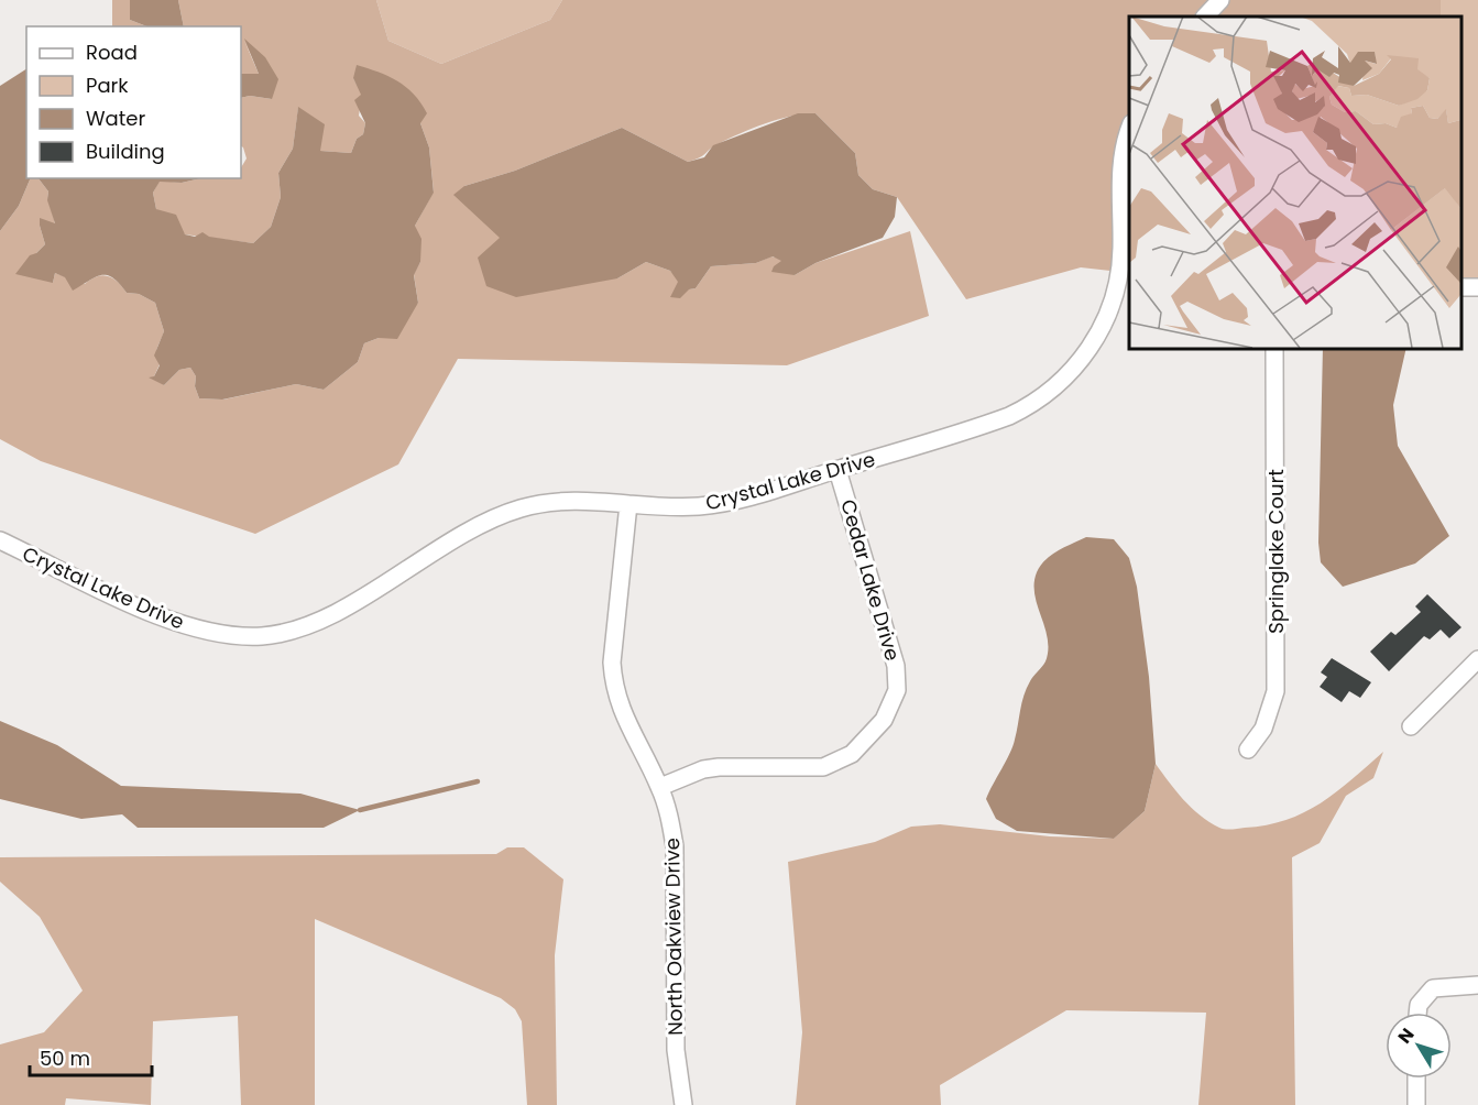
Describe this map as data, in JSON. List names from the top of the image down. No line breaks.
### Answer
{"streets":{"street":["Crystal Lake Drive","Springlake Court","Cedar Lake Drive","North Oakview Drive"]},"crossings":[["Crystal Lake Drive","Cedar Lake Drive"],["Crystal Lake Drive","North Oakview Drive"],["Cedar Lake Drive","North Oakview Drive"]],"legend":["Road","Park","Water","Building"],"scale_bar":"50 m","north":"top left"}
